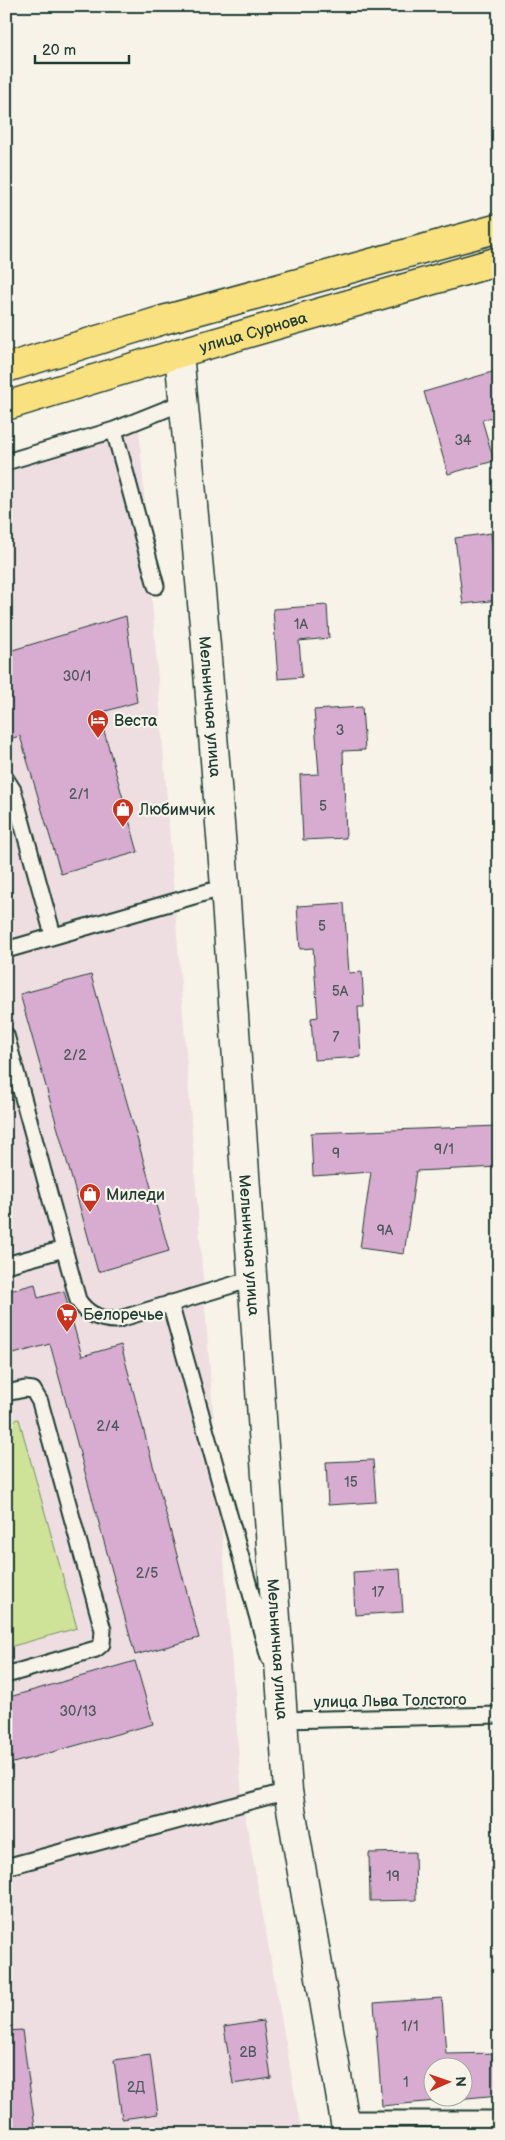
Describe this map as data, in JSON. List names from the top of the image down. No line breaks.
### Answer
{"streets":{"main road":["улица Сурнова"],"street":["Мельничная улица"],"lane":["улица Льва Толстого"]},"crossings":[["улица Сурнова","Мельничная улица"],["Мельничная улица","улица Льва Толстого"]],"places":{"hotel":["Веста"],"shop":["Любимчик","Миледи"],"supermarket":["Белоречье"]},"house_numbers":["34","1А","30/1","3","2/1","5","5","5А","7","2/2","9/1","9","9А","2/4","15","2/5","17","30/13","19","1/1","2В","1","2Д"],"scale_bar":"20 m","north":"right"}
